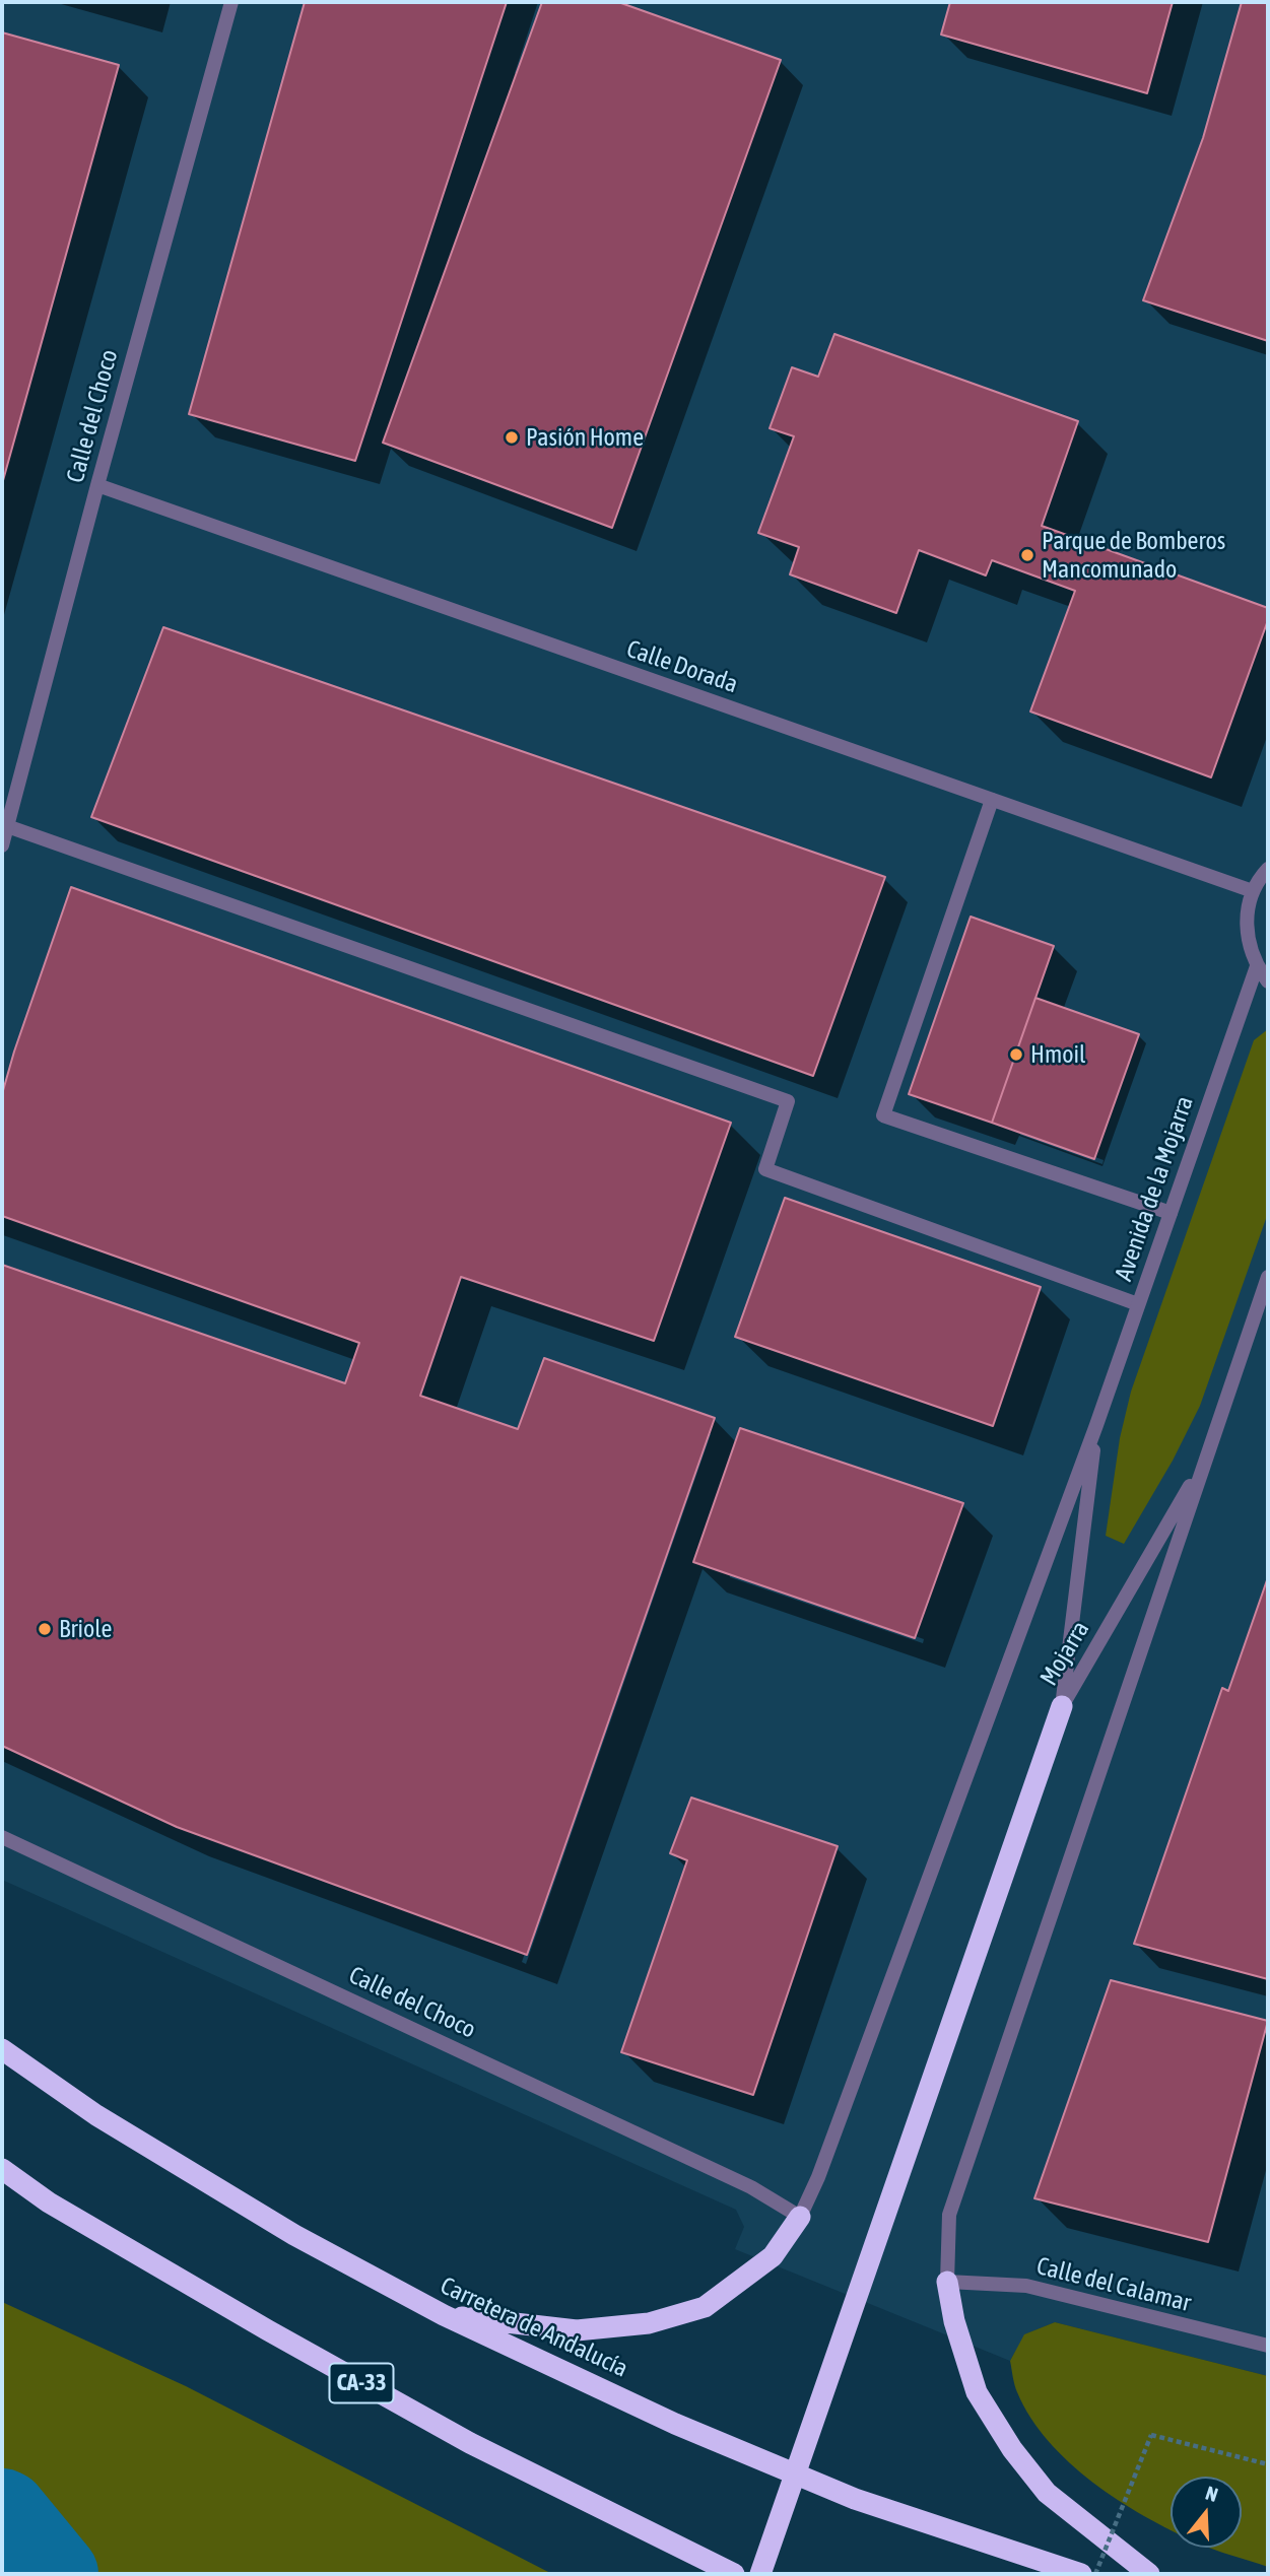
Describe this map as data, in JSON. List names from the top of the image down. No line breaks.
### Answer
{"streets":{"highway":["Carretera de Andalucía","CA-33"],"street":["Calle del Choco","Calle Dorada","Avenida de la Mojarra","Mojarra","Calle del Calamar"]},"crossings":[["Calle del Choco","Calle Dorada"],["Avenida de la Mojarra","Mojarra"]],"places":["Pasión Home","Parque de Bomberos Mancomunado","Hmoil","Briole"],"north":"top"}
